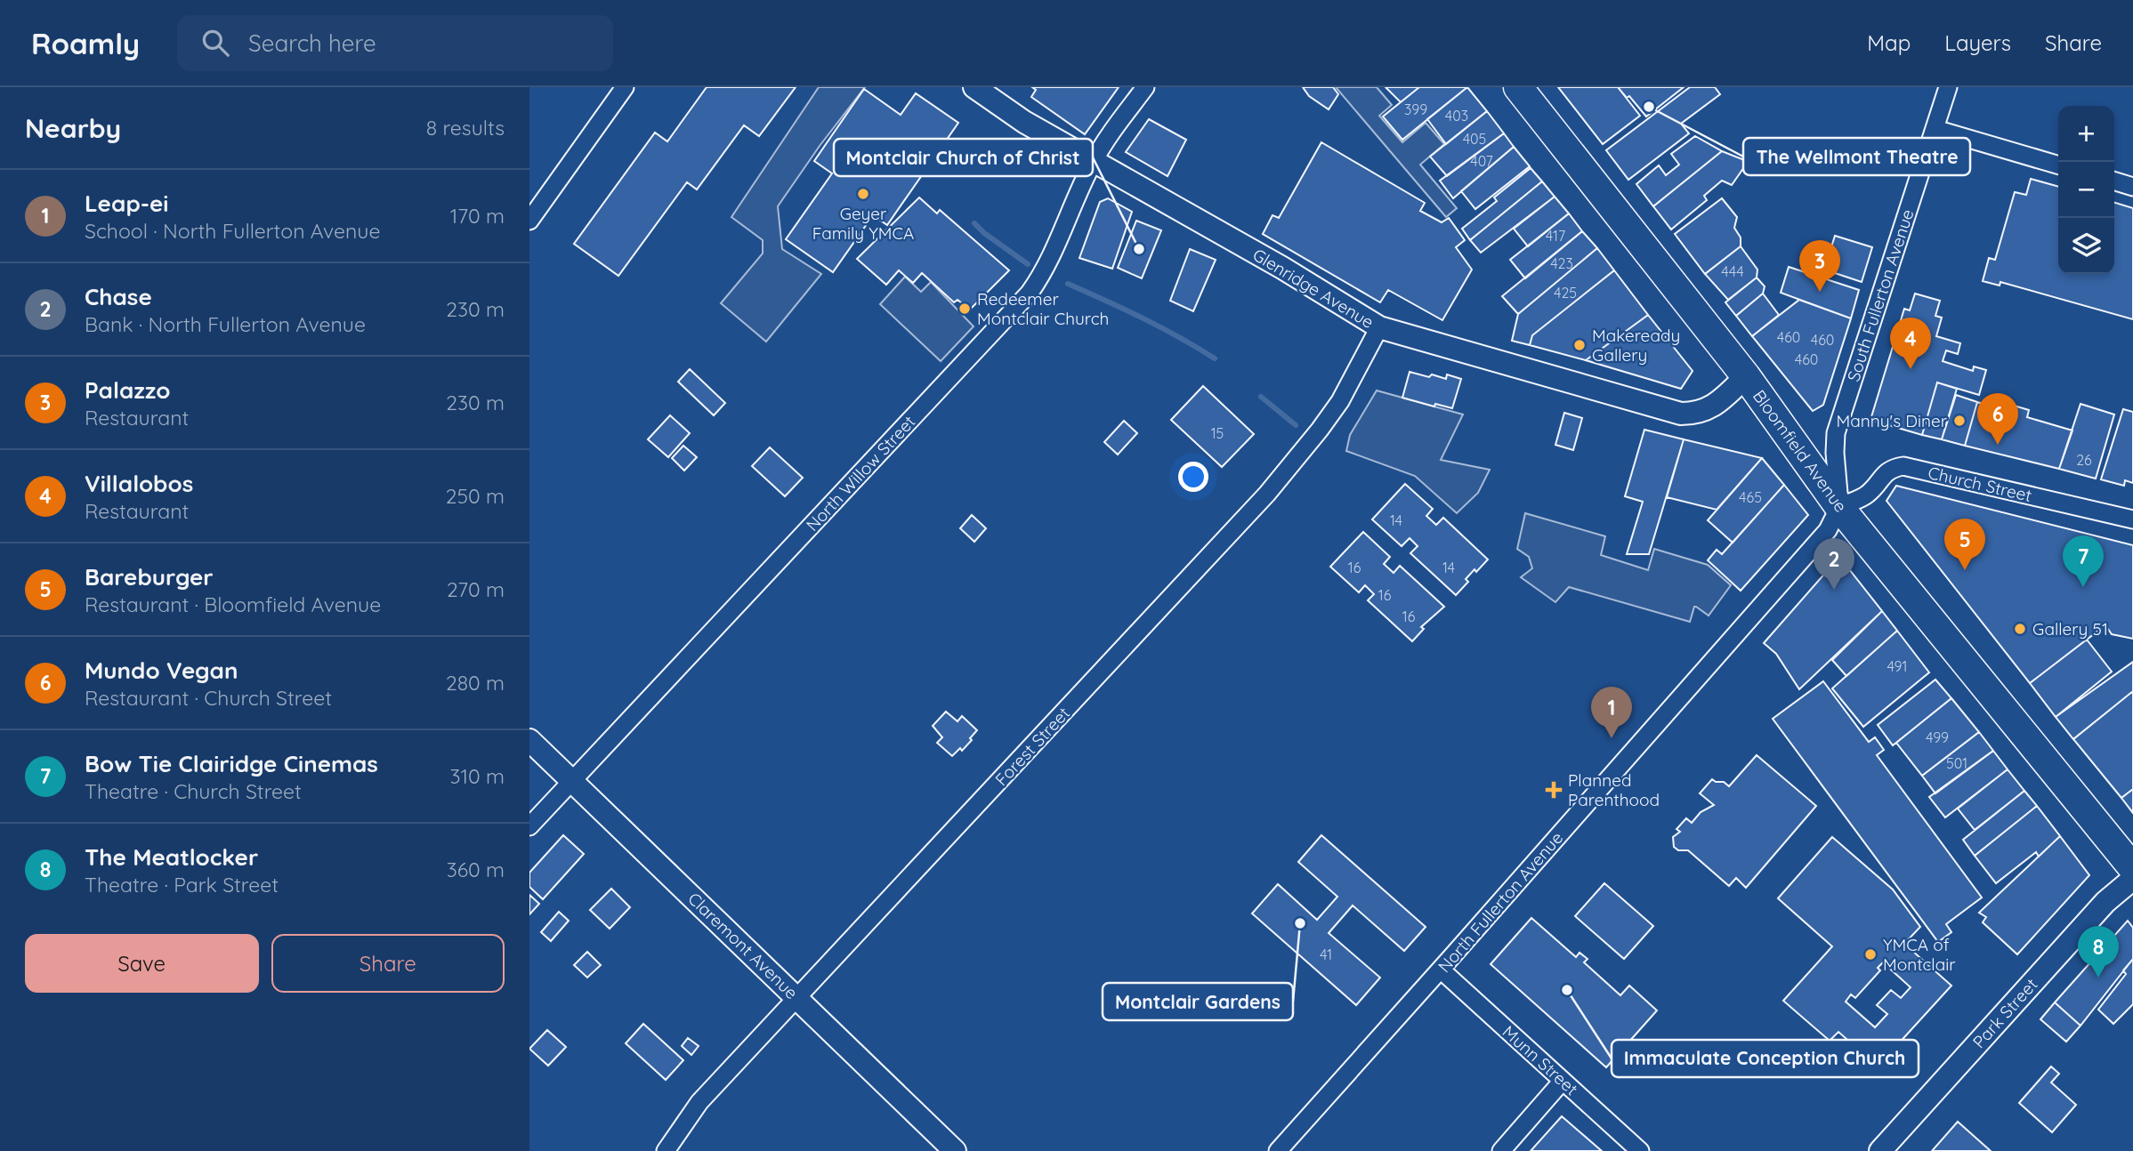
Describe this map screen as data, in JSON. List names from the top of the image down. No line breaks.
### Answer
{"streets":{"main road":["Bloomfield Avenue"],"street":["Glenridge Avenue","South Fullerton Avenue","North Willow Street","Church Street","Forest Street","North Fullerton Avenue","Claremont Avenue","Park Street","Munn Street"]},"crossings":[["Glenridge Avenue","Bloomfield Avenue"],["Glenridge Avenue","North Willow Street"],["Glenridge Avenue","Forest Street"],["South Fullerton Avenue","Bloomfield Avenue"],["South Fullerton Avenue","Church Street"],["South Fullerton Avenue","North Fullerton Avenue"],["Bloomfield Avenue","Church Street"],["Bloomfield Avenue","North Fullerton Avenue"],["North Willow Street","Claremont Avenue"],["Church Street","North Fullerton Avenue"],["Forest Street","Claremont Avenue"],["North Fullerton Avenue","Munn Street"]],"places":{"other":["The Wellmont Theatre","Geyer Family YMCA","Montclair Church of Christ","Redeemer Montclair Church","Makeready Gallery","Manny's Diner","Gallery 51","Montclair Gardens","YMCA of Montclair","Immaculate Conception Church"],"health":["Planned Parenthood"]},"house_numbers":["399","403","405","407","417","423","444","425","460","460","460","15","26","465","14","16","14","16","16","491","499","501","41"],"page":{"header":"Roamly","search":"Search here","nav":["Map","Layers","Share"],"heading":["Nearby","8 results"],"map_buttons":["+","−"],"list":[{"mark":"1","name":"Leap-ei","note":"School · North Fullerton Avenue","value":"170 m"},{"mark":"2","name":"Chase","note":"Bank · North Fullerton Avenue","value":"230 m"},{"mark":"3","name":"Palazzo","note":"Restaurant","value":"230 m"},{"mark":"4","name":"Villalobos","note":"Restaurant","value":"250 m"},{"mark":"5","name":"Bareburger","note":"Restaurant · Bloomfield Avenue","value":"270 m"},{"mark":"6","name":"Mundo Vegan","note":"Restaurant · Church Street","value":"280 m"},{"mark":"7","name":"Bow Tie Clairidge Cinemas","note":"Theatre · Church Street","value":"310 m"},{"mark":"8","name":"The Meatlocker","note":"Theatre · Park Street","value":"360 m"}],"pins":["3","4","6","5","7","2","1","8"],"buttons":["Save","Share"]}}
